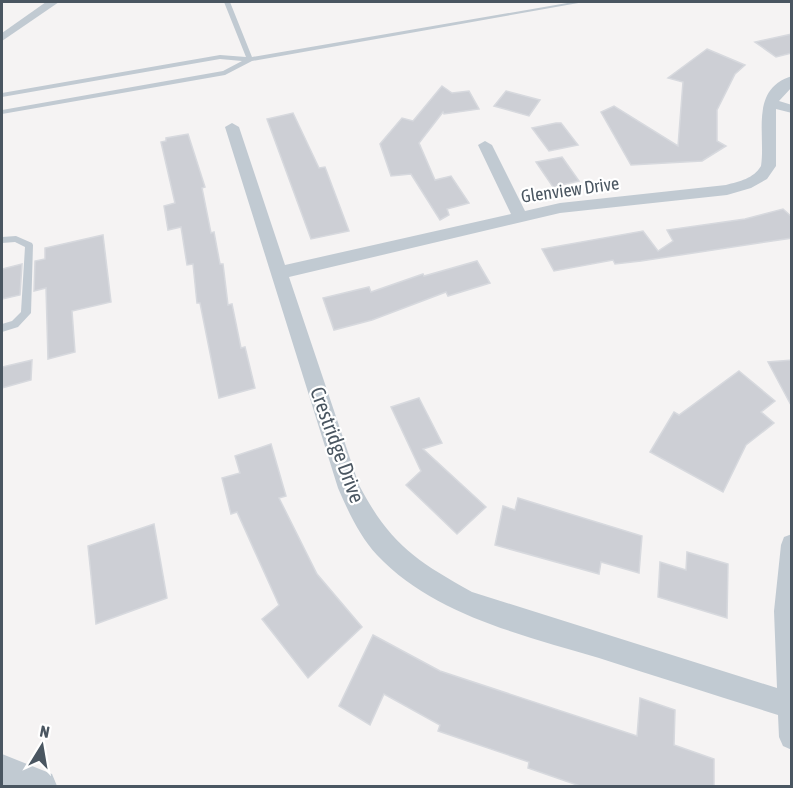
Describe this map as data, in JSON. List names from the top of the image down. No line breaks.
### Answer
{"streets":{"street":["Glenview Drive","Crestridge Drive"]},"crossings":[["Glenview Drive","Crestridge Drive"]],"north":"top"}
